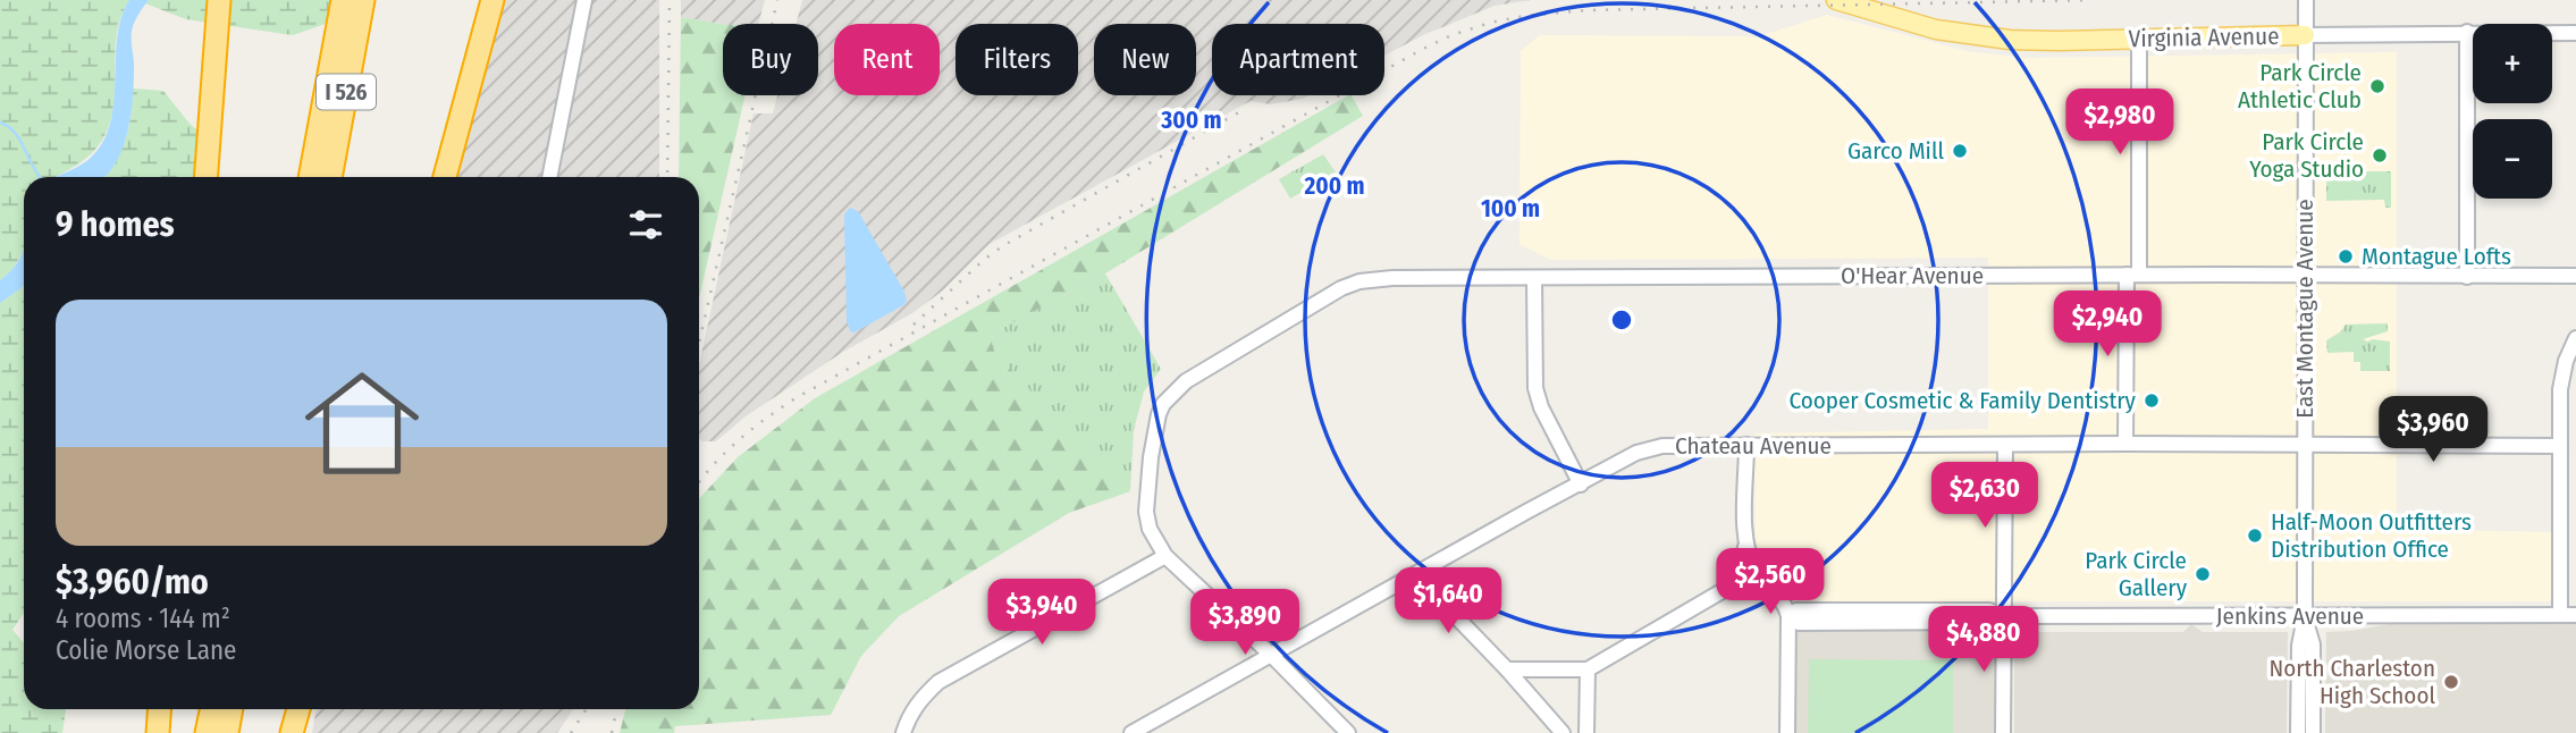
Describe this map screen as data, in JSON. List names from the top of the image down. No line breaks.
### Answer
{"streets":{"highway":["I 526"],"main road":["Virginia Avenue"],"street":["O'Hear Avenue","East Montague Avenue","Chateau Avenue","Jenkins Avenue"]},"crossings":[["Virginia Avenue","East Montague Avenue"],["O'Hear Avenue","East Montague Avenue"],["East Montague Avenue","Chateau Avenue"],["East Montague Avenue","Jenkins Avenue"]],"places":["Park Circle Athletic Club","Garco Mill","Park Circle Yoga Studio","Montague Lofts","Cooper Cosmetic & Family Dentistry","Half-Moon Outfitters Distribution Office","Park Circle Gallery","North Charleston High School"],"page":{"map_buttons":["+","−"],"chip":["Buy","Rent","Filters","New","Apartment"],"price":["$2,980","$2,940","$3,960","$2,630","$2,560","$1,640","$3,940","$3,890","$4,880"],"heading":"9 homes","list":[{"name":"$3,960/mo","note":"4 rooms · 144 m² · Colie Morse Lane"}]},"rings":["300 m","200 m","100 m"]}
